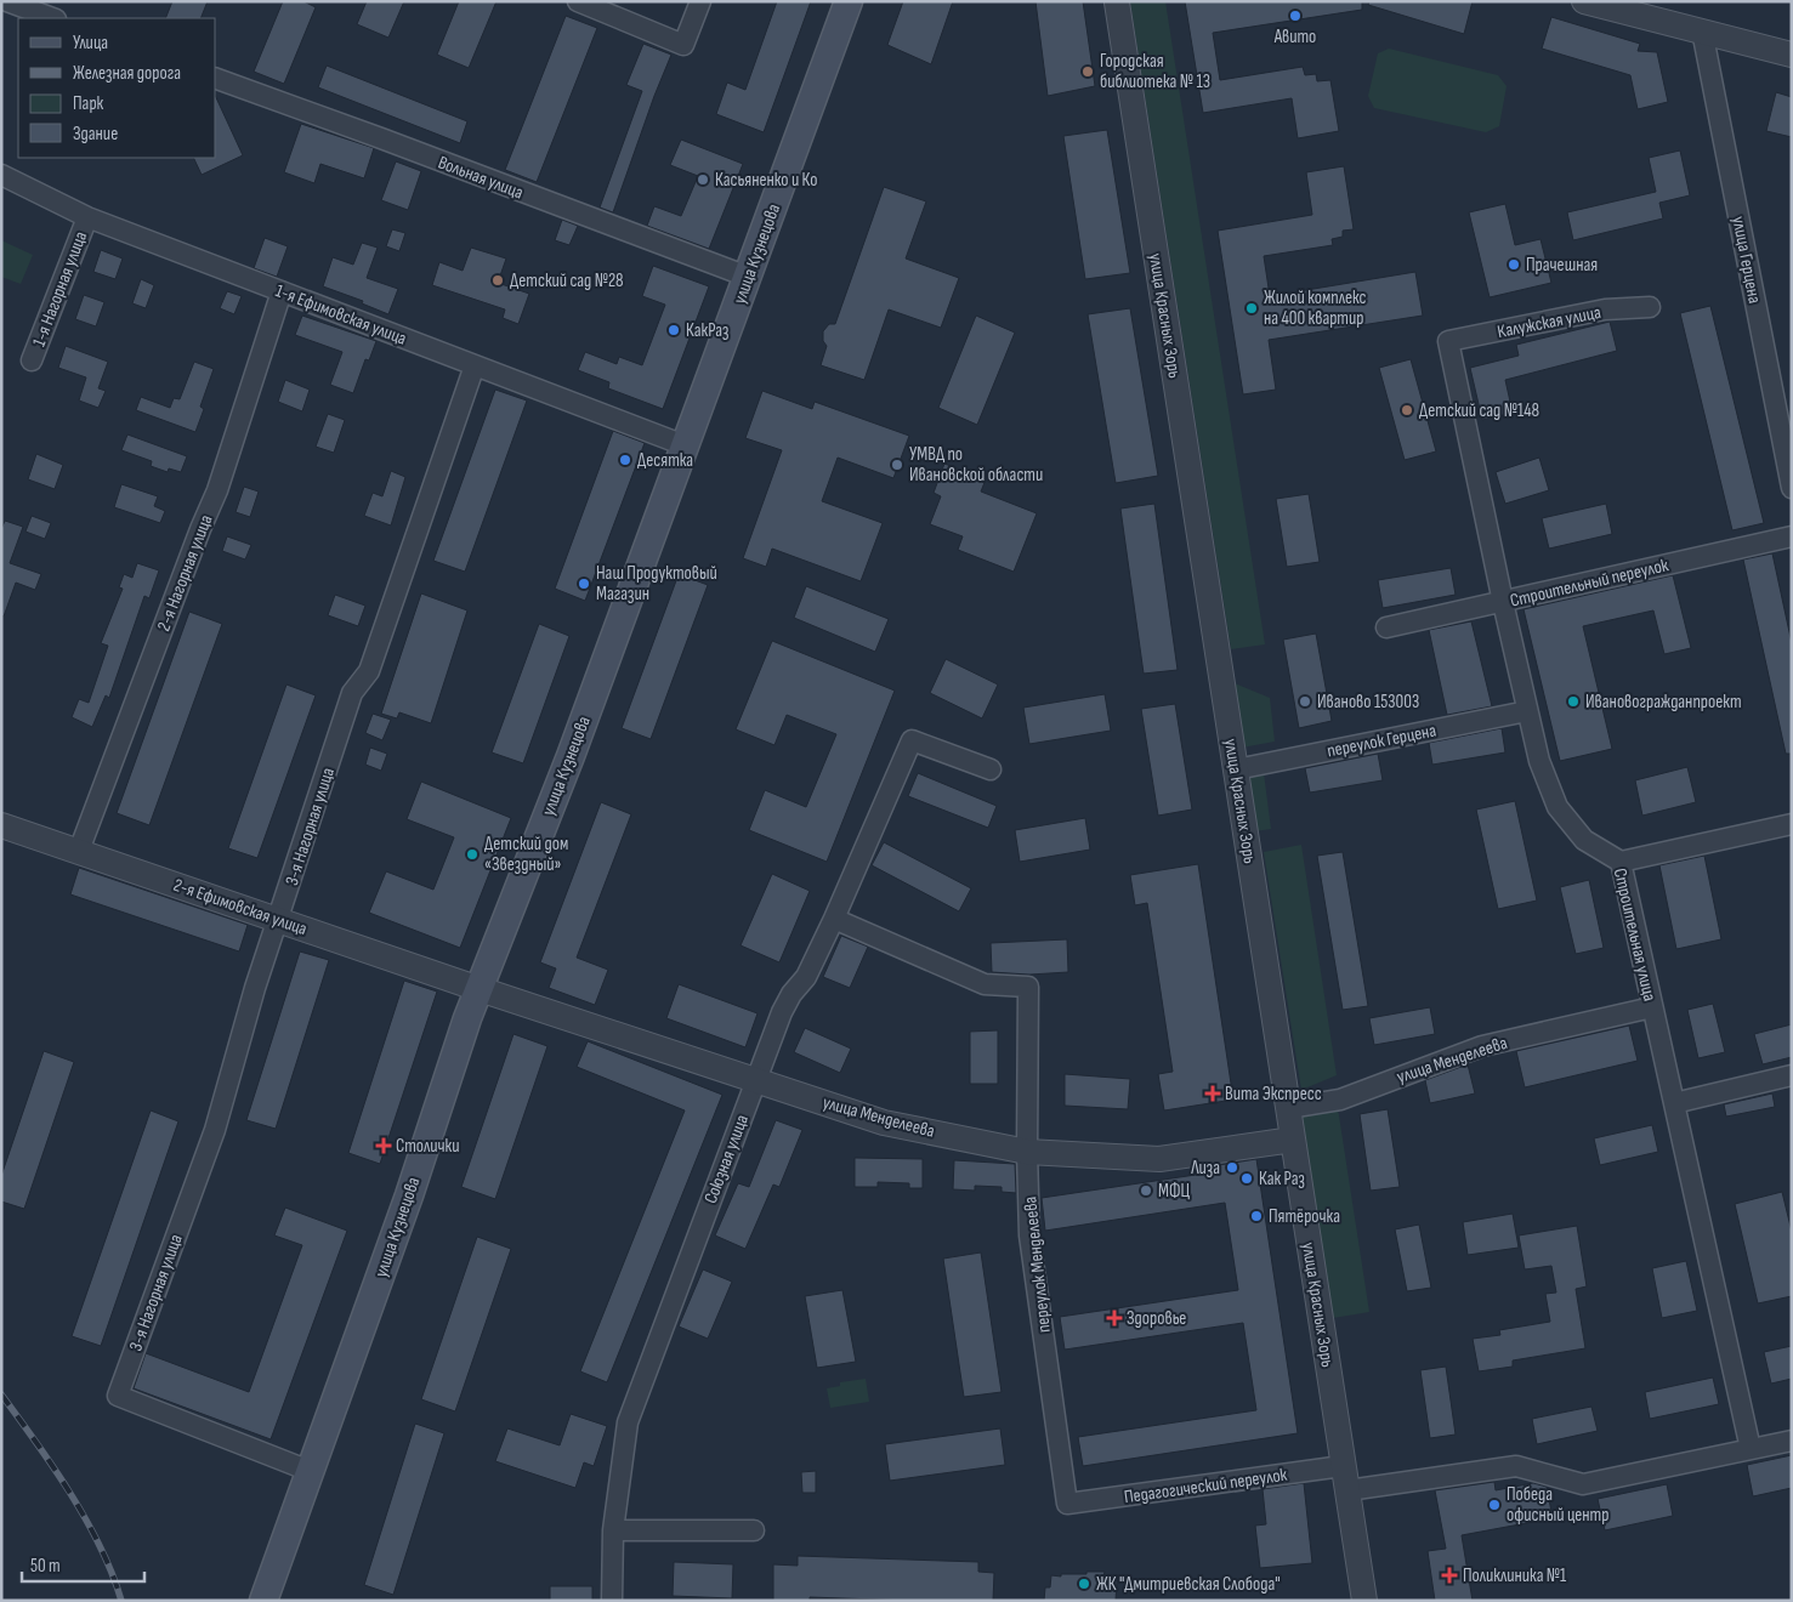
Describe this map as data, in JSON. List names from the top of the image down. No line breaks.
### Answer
{"streets":{"main road":["улица Кузнецова"],"street":["Вольная улица","улица Герцена","1-я Нагорная улица","1-я Ефимовская улица","улица Красных Зорь","Калужская улица","2-я Нагорная улица","Строительный переулок","переулок Герцена","3-я Нагорная улица","2-я Ефимовская улица","Строительная улица","улица Менделеева","Союзная улица","переулок Менделеева","Педагогический переулок"]},"crossings":[["Вольная улица","улица Кузнецова"],["улица Кузнецова","1-я Ефимовская улица"],["улица Кузнецова","3-я Нагорная улица"],["улица Кузнецова","2-я Ефимовская улица"],["улица Кузнецова","улица Менделеева"],["1-я Нагорная улица","1-я Ефимовская улица"],["1-я Ефимовская улица","2-я Нагорная улица"],["1-я Ефимовская улица","3-я Нагорная улица"],["улица Красных Зорь","переулок Герцена"],["улица Красных Зорь","улица Менделеева"],["улица Красных Зорь","Педагогический переулок"],["Калужская улица","Строительная улица"],["2-я Нагорная улица","2-я Ефимовская улица"],["Строительный переулок","Строительная улица"],["переулок Герцена","Строительная улица"],["3-я Нагорная улица","2-я Ефимовская улица"],["2-я Ефимовская улица","улица Менделеева"],["Строительная улица","улица Менделеева"],["Строительная улица","Педагогический переулок"],["улица Менделеева","Союзная улица"],["улица Менделеева","переулок Менделеева"],["Союзная улица","переулок Менделеева"],["переулок Менделеева","Педагогический переулок"]],"places":{"other":["Авито","Городская библиотека № 13","Касьяненко и Ко","Прачешная","Детский сад №28","Жилой комплекс на 400 квартир","КакРаз","Детский сад №148","Десятка","УМВД по Ивановской области","Наш Продуктовый Магазин","Иваново 153003","Ивановогражданпроект","Детский дом «Звездный»","Лиза","Как Раз","МФЦ","Пятёрочка","Победа офисный центр","ЖК \"Дмитриевская Слобода\""],"health":["Вита Экспресс","Столички","Здоровье","Поликлиника №1"]},"legend":["Улица","Железная дорога","Парк","Здание"],"scale_bar":"50 m"}
